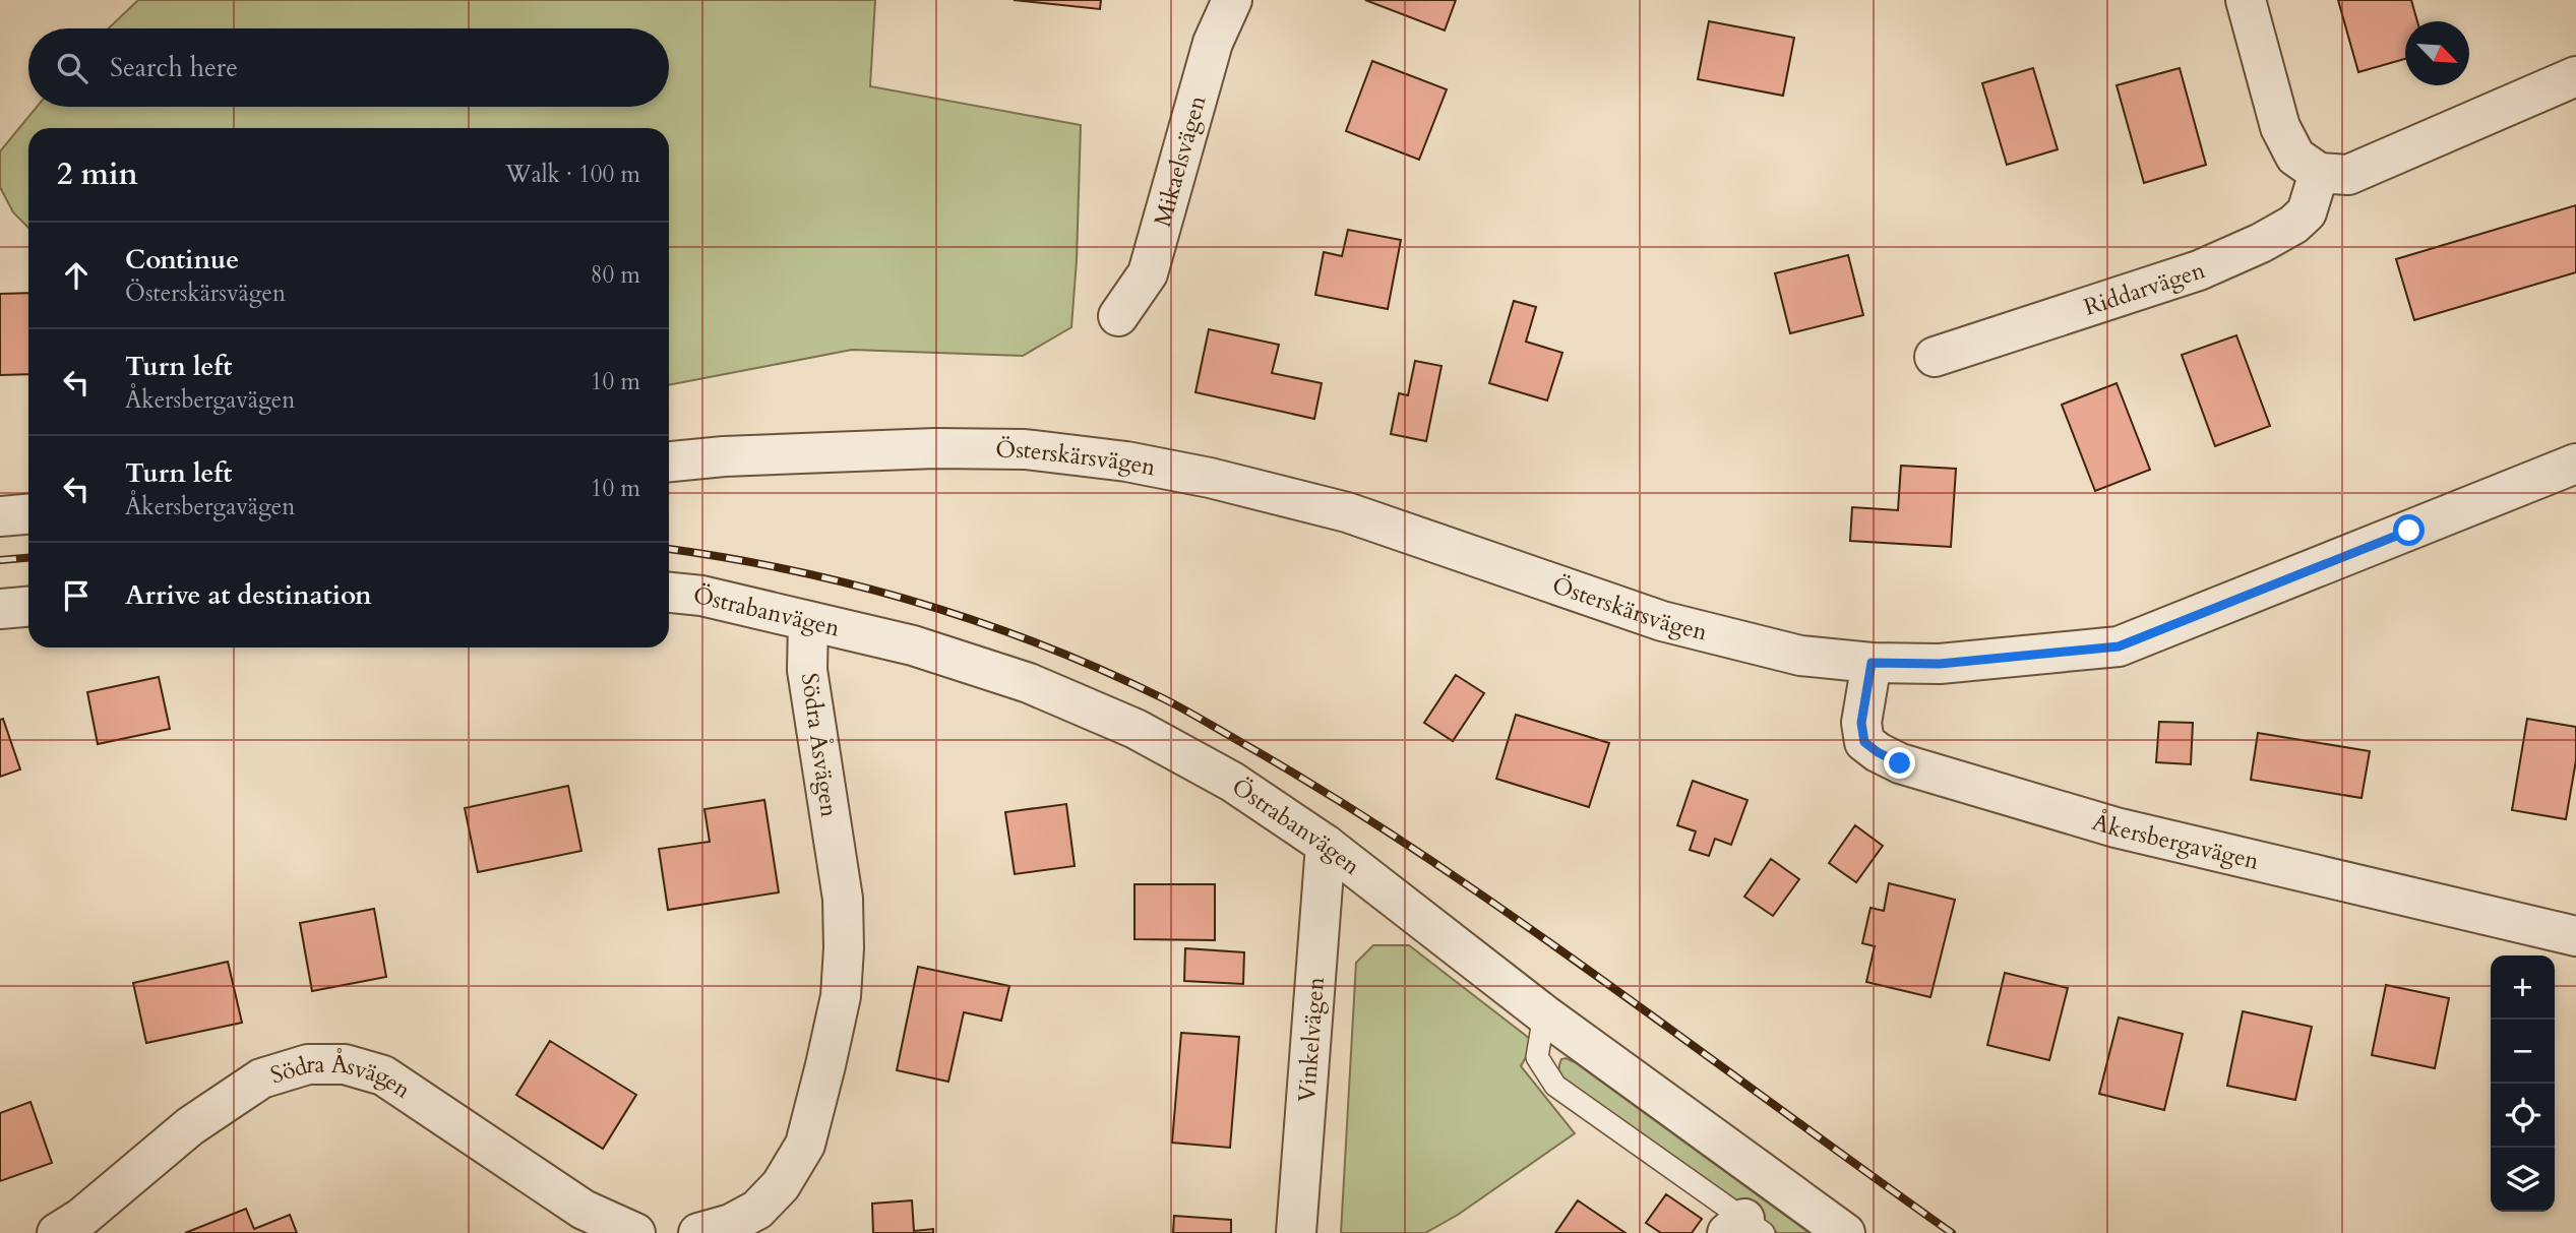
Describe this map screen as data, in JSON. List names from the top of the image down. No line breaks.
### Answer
{"streets":{"street":["Mikaelsvägen","Riddarvägen","Österskärsvägen","Östrabanvägen","Södra Åsvägen","Åkersbergavägen","Vinkelvägen"]},"crossings":[["Österskärsvägen","Åkersbergavägen"],["Östrabanvägen","Södra Åsvägen"],["Östrabanvägen","Vinkelvägen"]],"north":"bottom right","page":{"search":"Search here","heading":["2 min","Walk · 100 m"],"list":[["Continue","Österskärsvägen","80 m"],["Turn left","Åkersbergavägen","10 m"],["Turn left","Åkersbergavägen","10 m"],"Arrive at destination"],"map_buttons":["+","−"]}}
